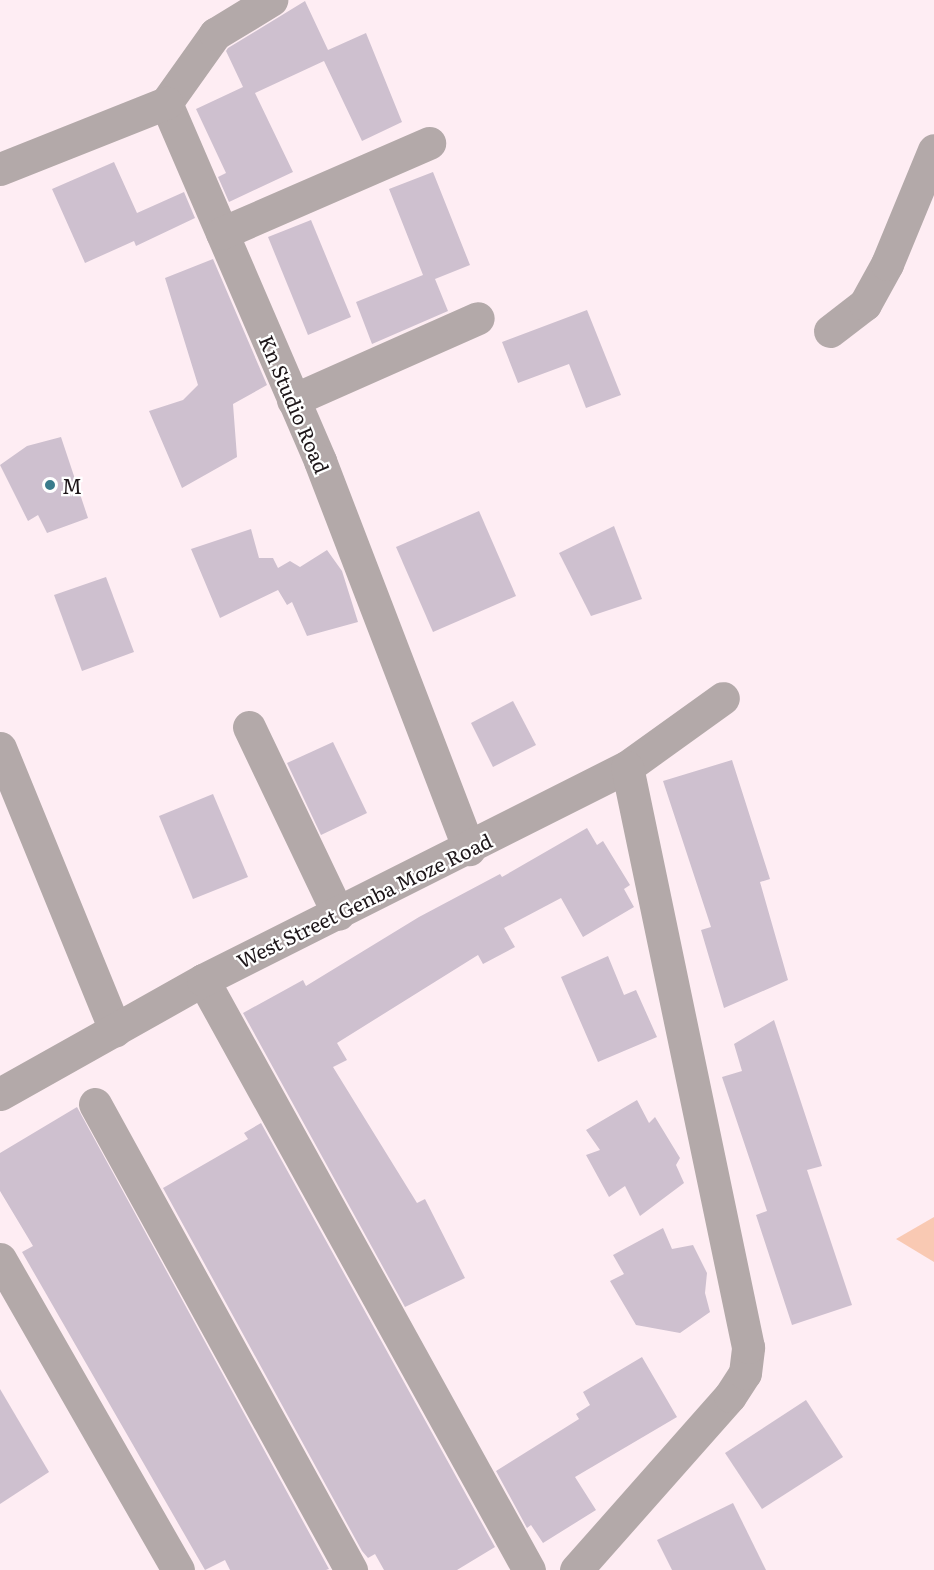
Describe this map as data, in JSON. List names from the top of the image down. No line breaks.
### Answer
{"streets":{"street":["Kn Studio Road","West Street Genba Moze Road"]},"crossings":[["Kn Studio Road","West Street Genba Moze Road"]],"places":["M"]}
